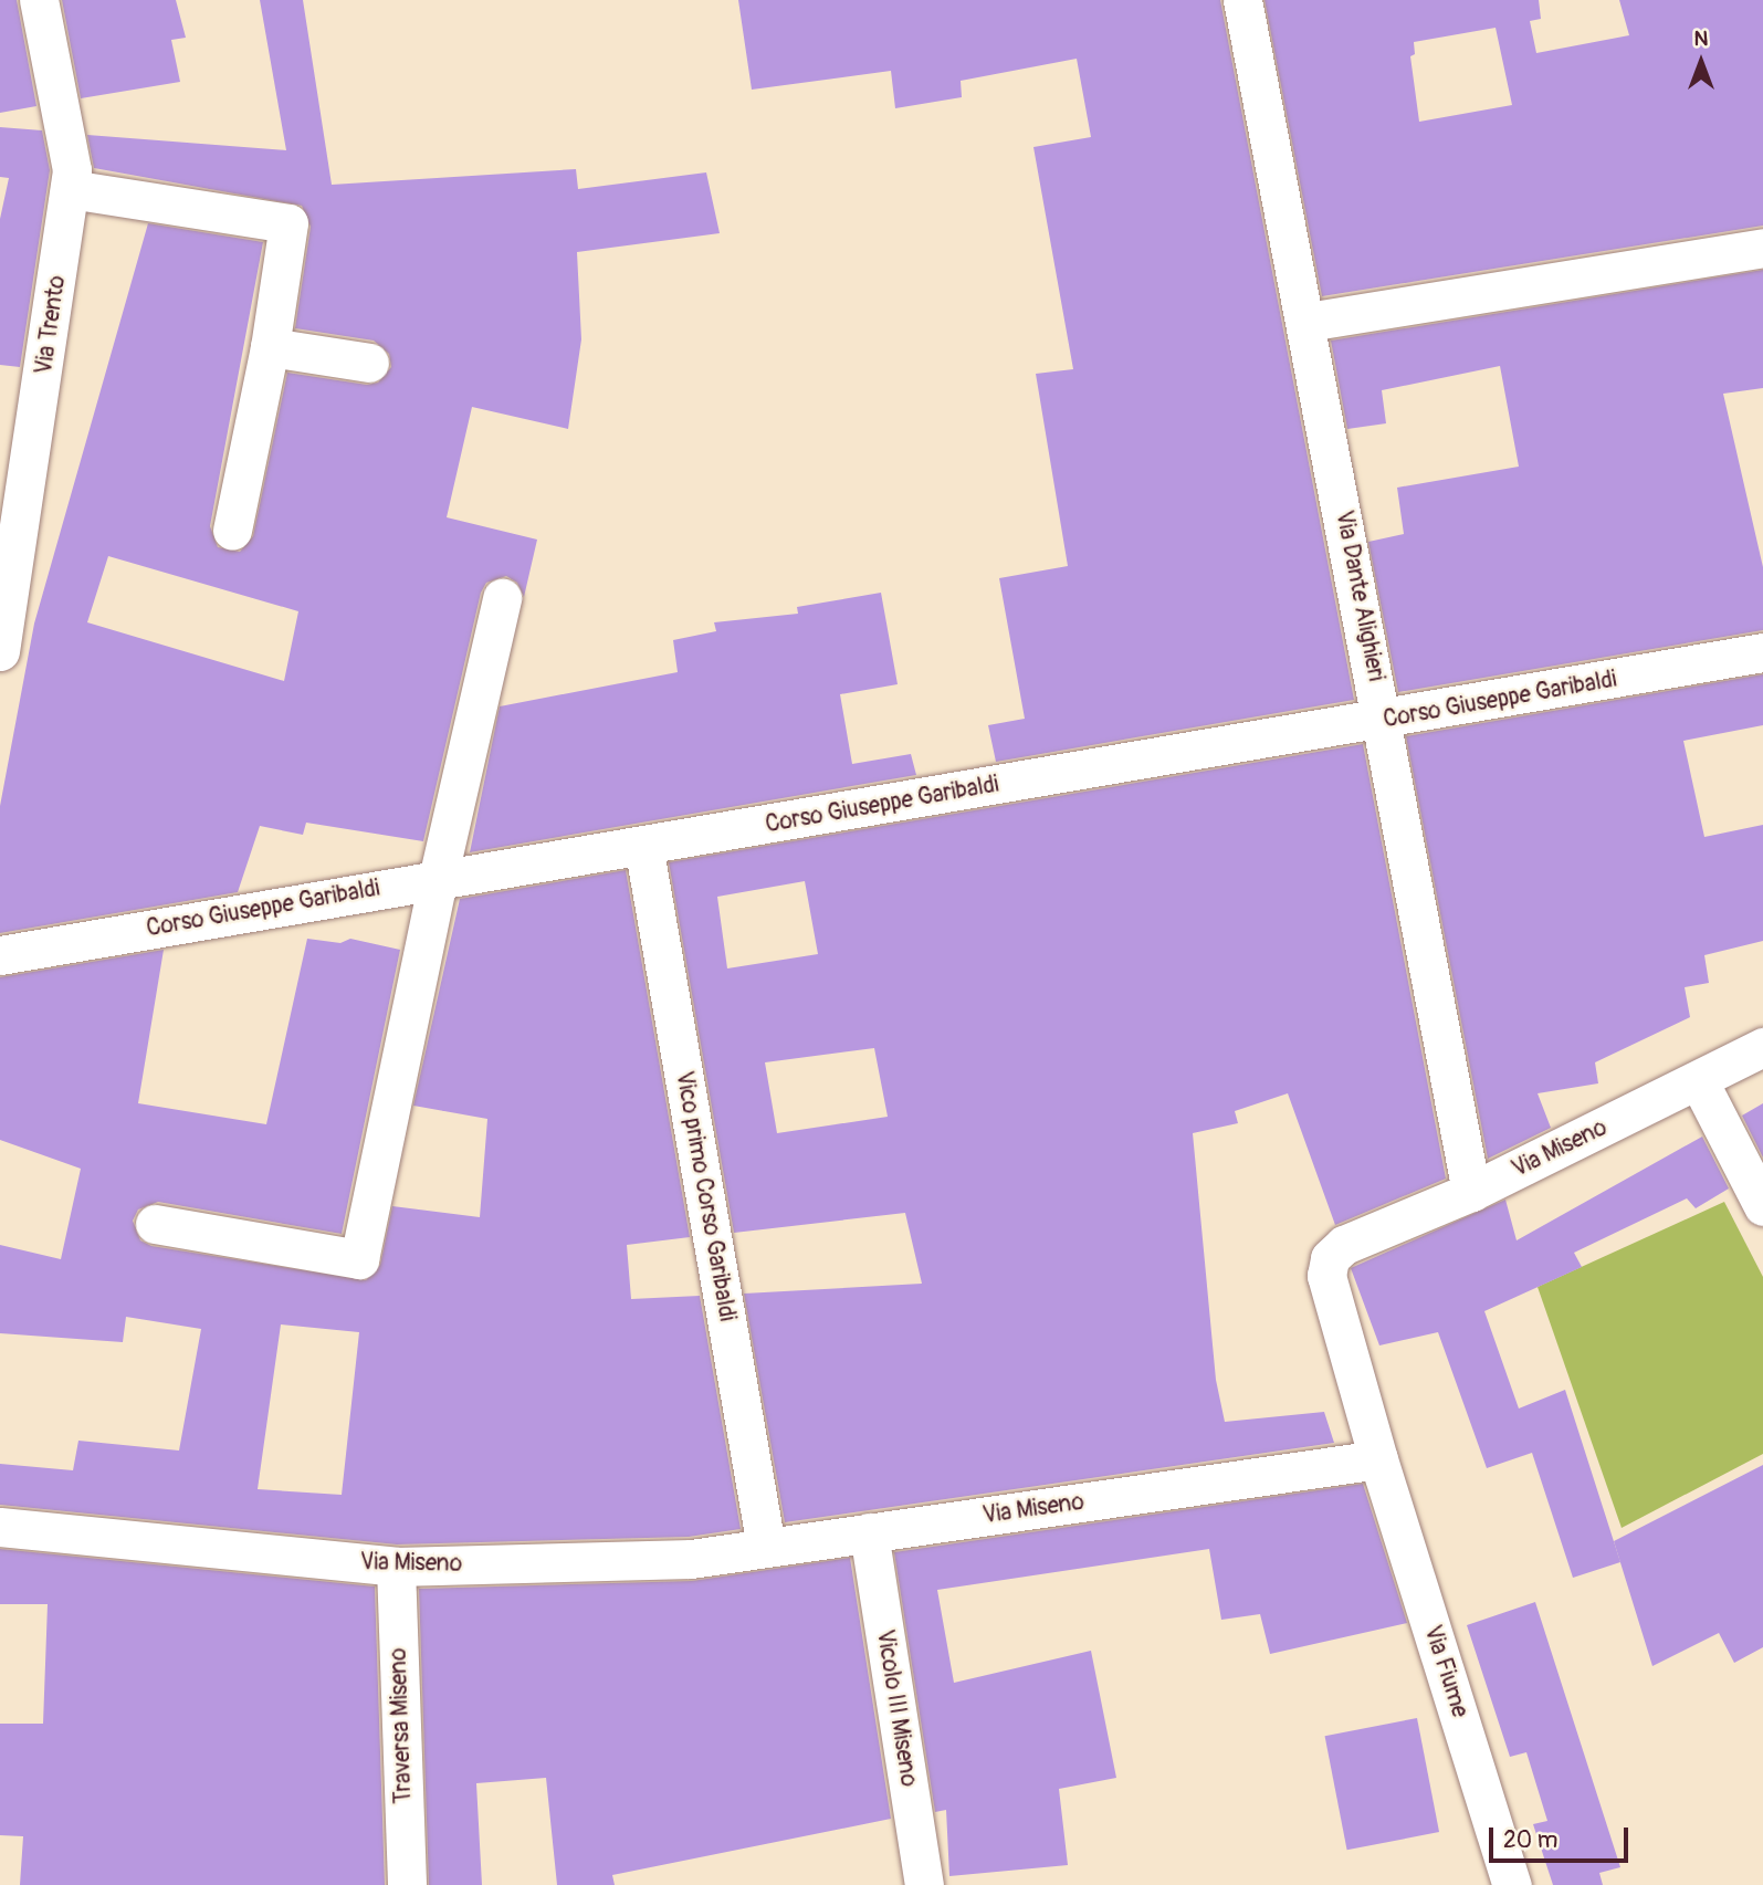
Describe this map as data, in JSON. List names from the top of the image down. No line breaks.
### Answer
{"streets":{"street":["Via Trento","Via Dante Alighieri","Corso Giuseppe Garibaldi","Via Miseno","Vico primo Corso Garibaldi","Via Fiume","Vicolo III Miseno","Traversa Miseno"]},"crossings":[["Via Dante Alighieri","Corso Giuseppe Garibaldi"],["Via Dante Alighieri","Via Miseno"],["Corso Giuseppe Garibaldi","Vico primo Corso Garibaldi"],["Via Miseno","Vico primo Corso Garibaldi"],["Via Miseno","Via Fiume"],["Via Miseno","Vicolo III Miseno"],["Via Miseno","Traversa Miseno"]],"scale_bar":"20 m","north":"top"}
